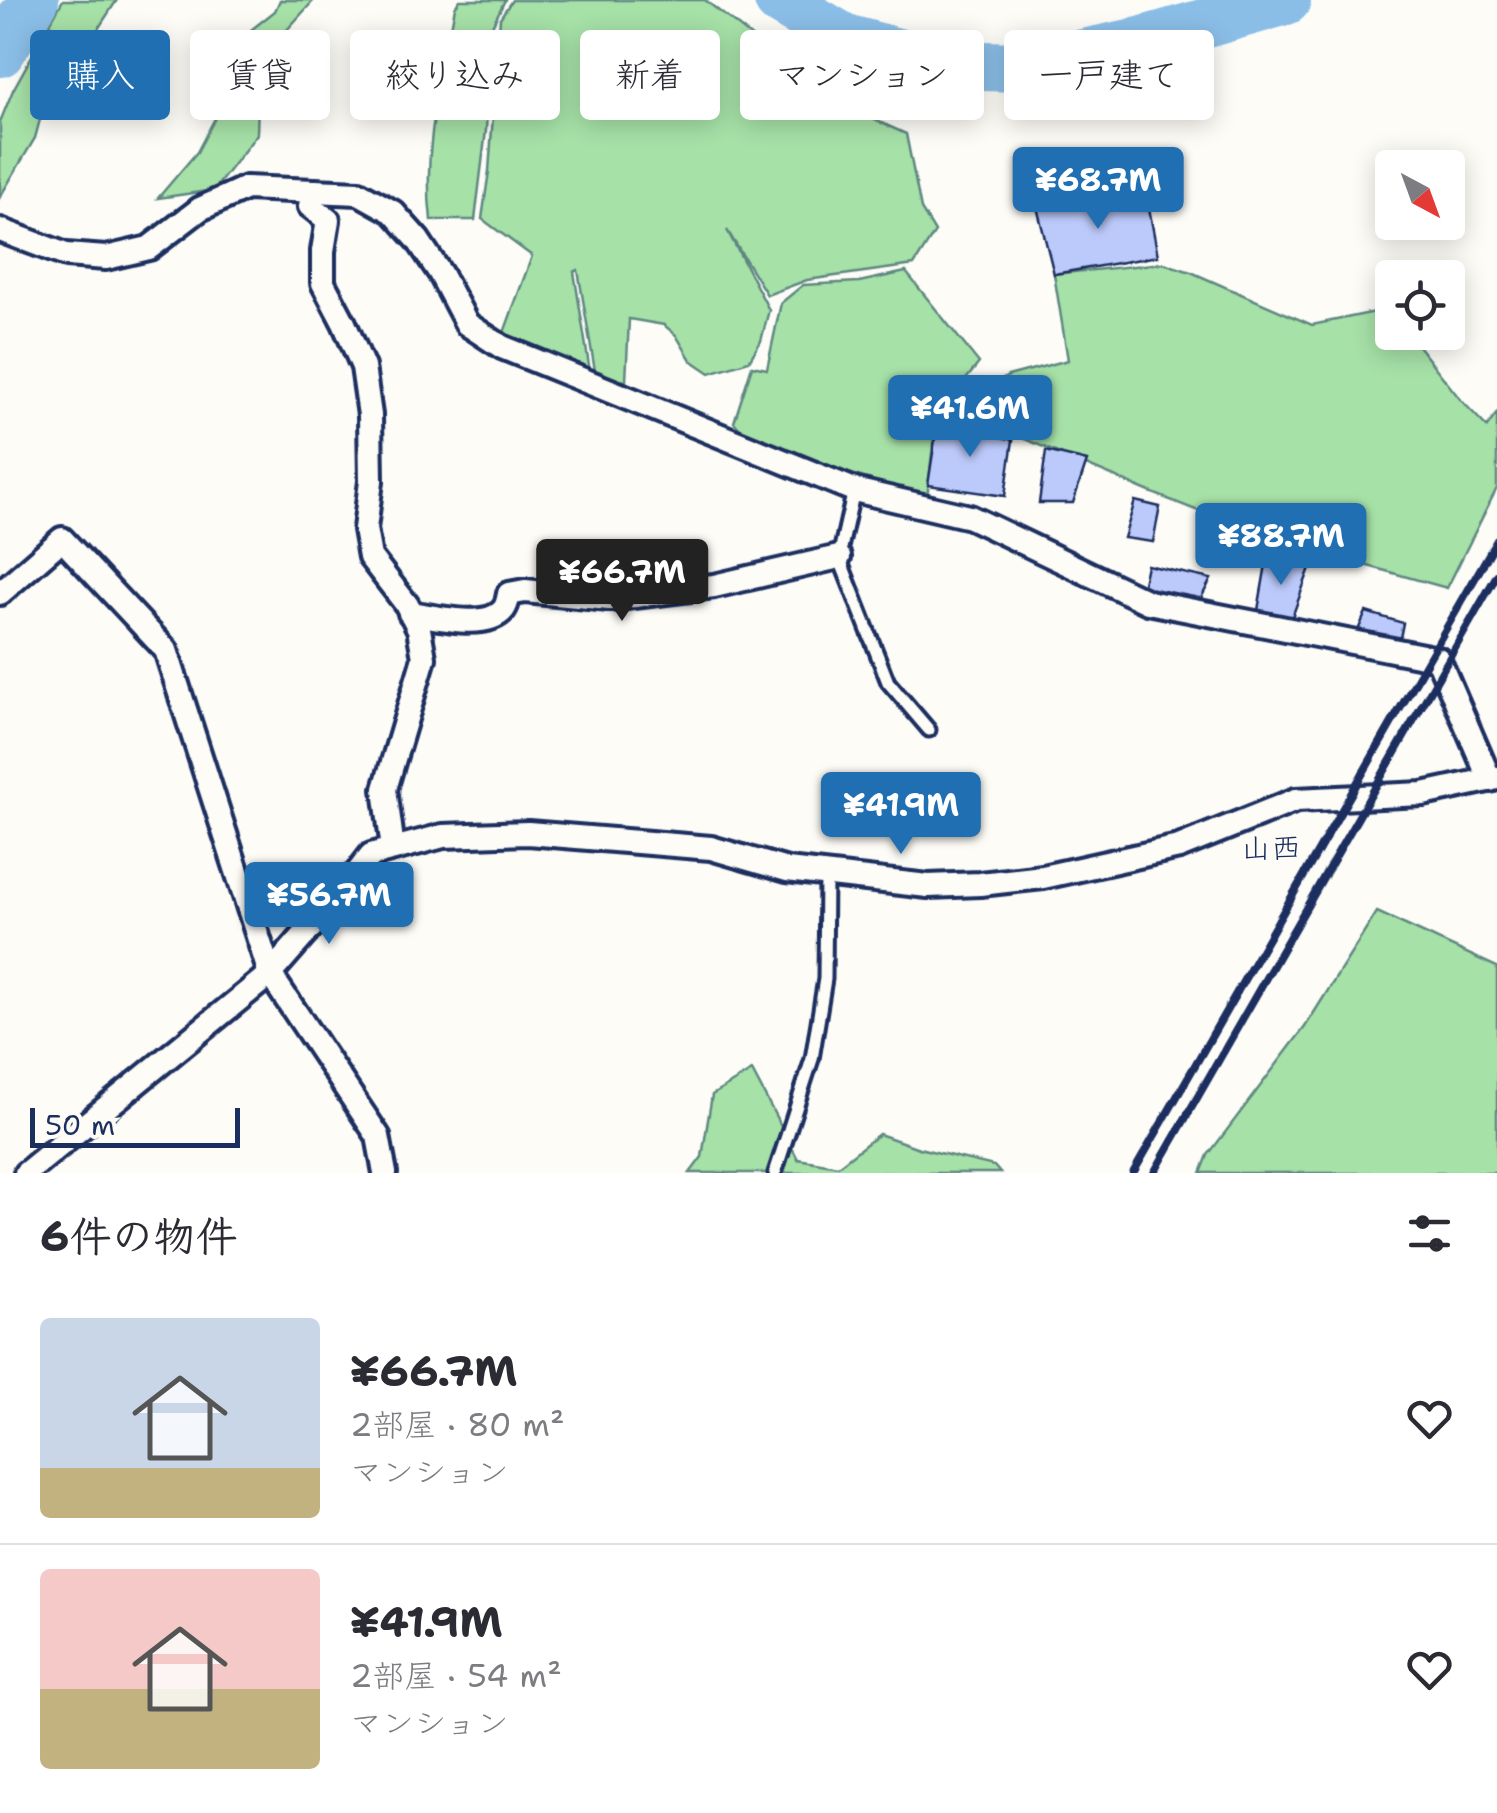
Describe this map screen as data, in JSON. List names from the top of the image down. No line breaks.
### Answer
{"districts":["山西"],"scale_bar":"50 m","north":"bottom right","page":{"chip":["購入","賃貸","絞り込み","新着","マンション","一戸建て"],"price":["¥68.7M","¥41.6M","¥88.7M","¥66.7M","¥41.9M","¥56.7M"],"scale":"50 m","heading":"6件の物件","list":[{"name":"¥66.7M","note":"2部屋 · 80 m² · マンション"},{"name":"¥41.9M","note":"2部屋 · 54 m² · マンション"}]}}
